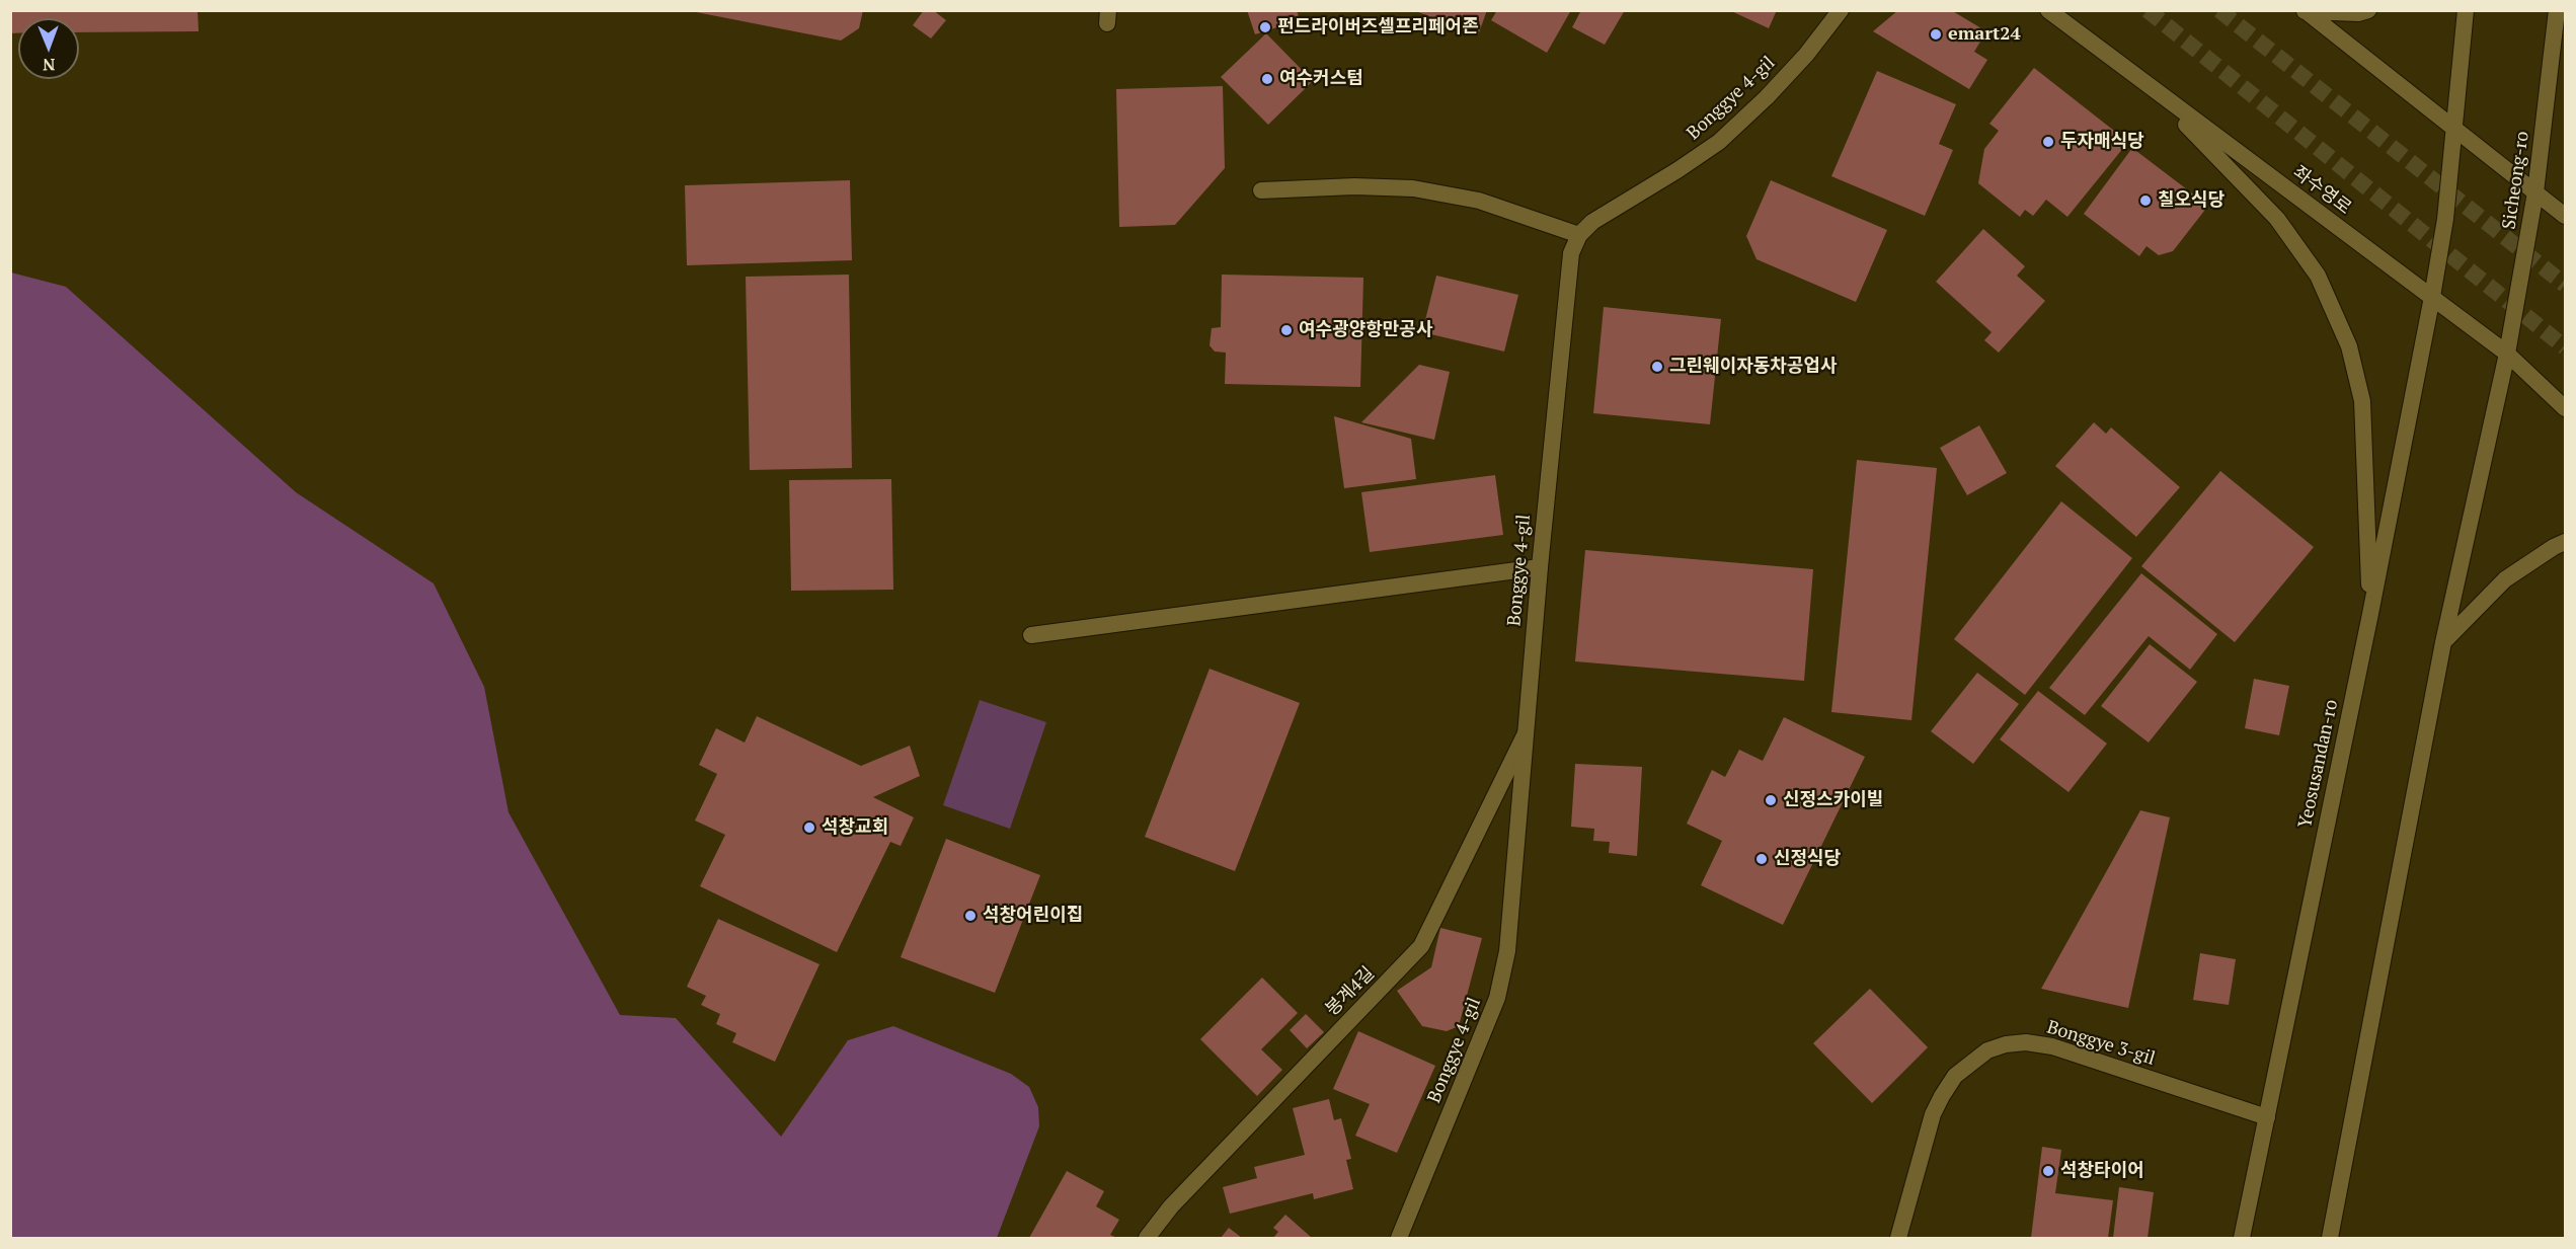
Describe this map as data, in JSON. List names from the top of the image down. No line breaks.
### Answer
{"streets":{"street":["Bonggye 4-gil","Sicheong-ro","좌수영로","Yeosusandan-ro","봉계4길","Bonggye 3-gil"]},"crossings":[["Bonggye 4-gil","봉계4길"],["Sicheong-ro","좌수영로"],["좌수영로","Yeosusandan-ro"],["Yeosusandan-ro","Bonggye 3-gil"]],"places":["펀드라이버즈셀프리페어존","emart24","여수커스텀","두자매식당","칠오식당","여수광양항만공사","그린웨이자동차공업사","신정스카이빌","석창교회","신정식당","석창어린이집","석창타이어"],"north":"bottom"}
